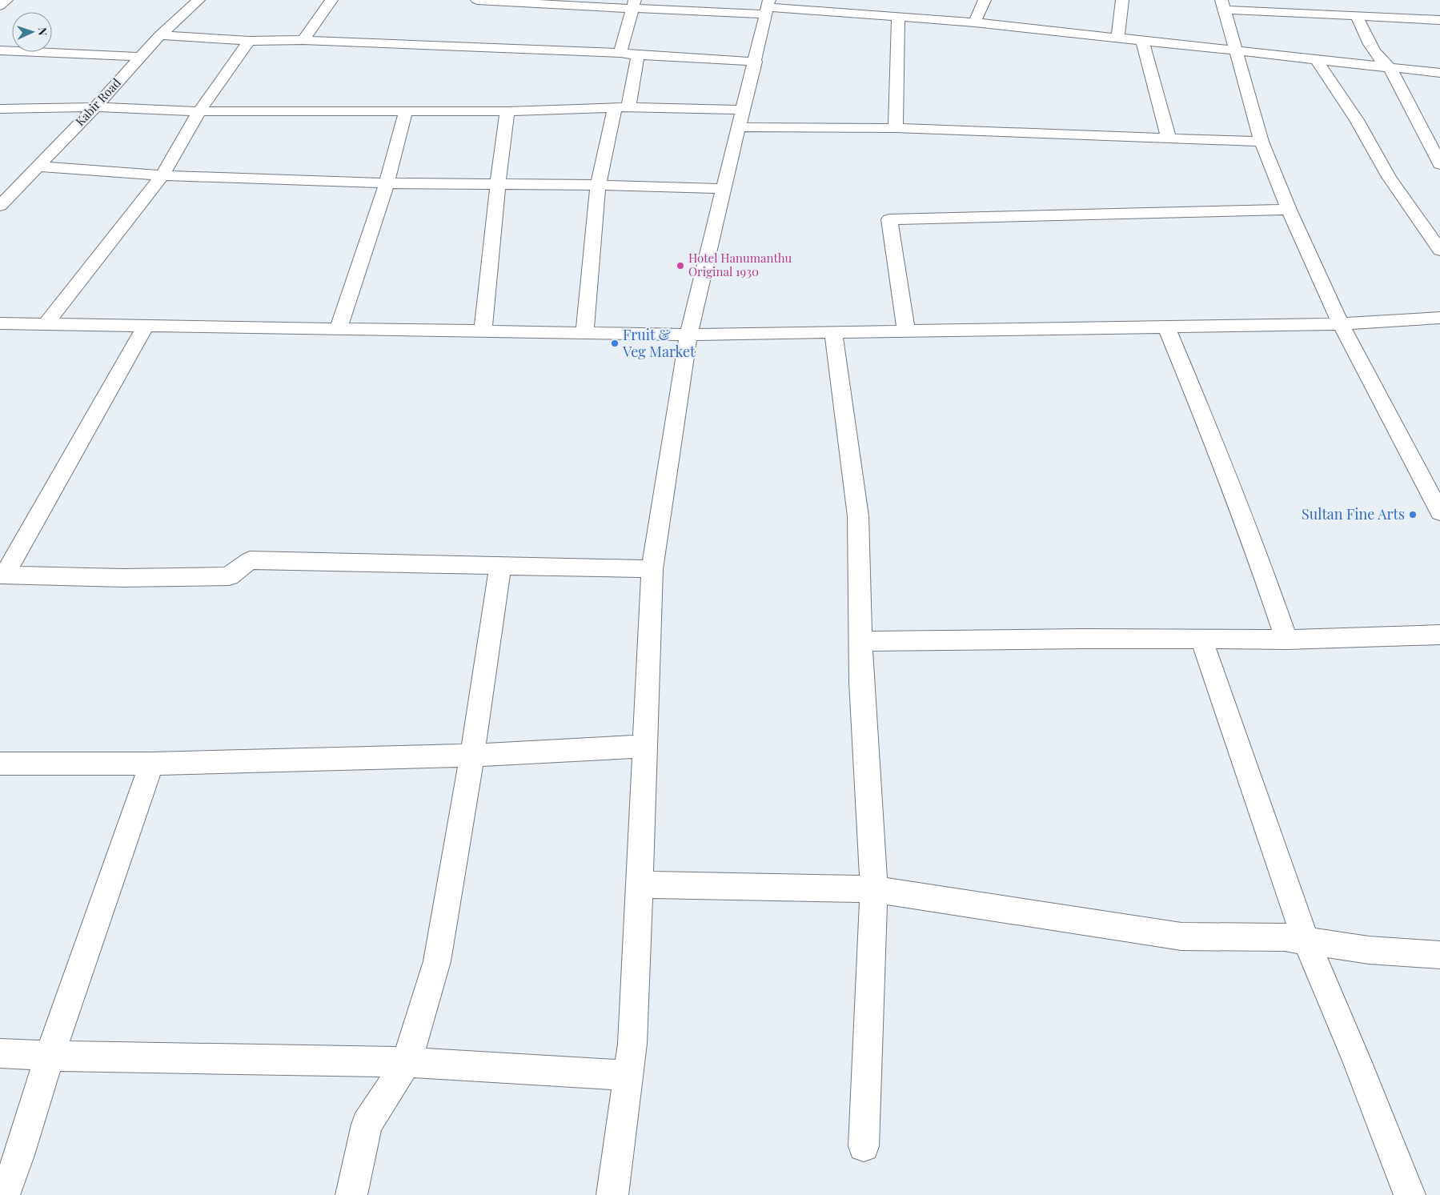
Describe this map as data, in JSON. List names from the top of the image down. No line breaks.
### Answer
{"streets":{"street":["Kabir Road"]},"places":["Hotel Hanumanthu Original 1930","Fruit & Veg Market","Sultan Fine Arts"],"north":"right"}
